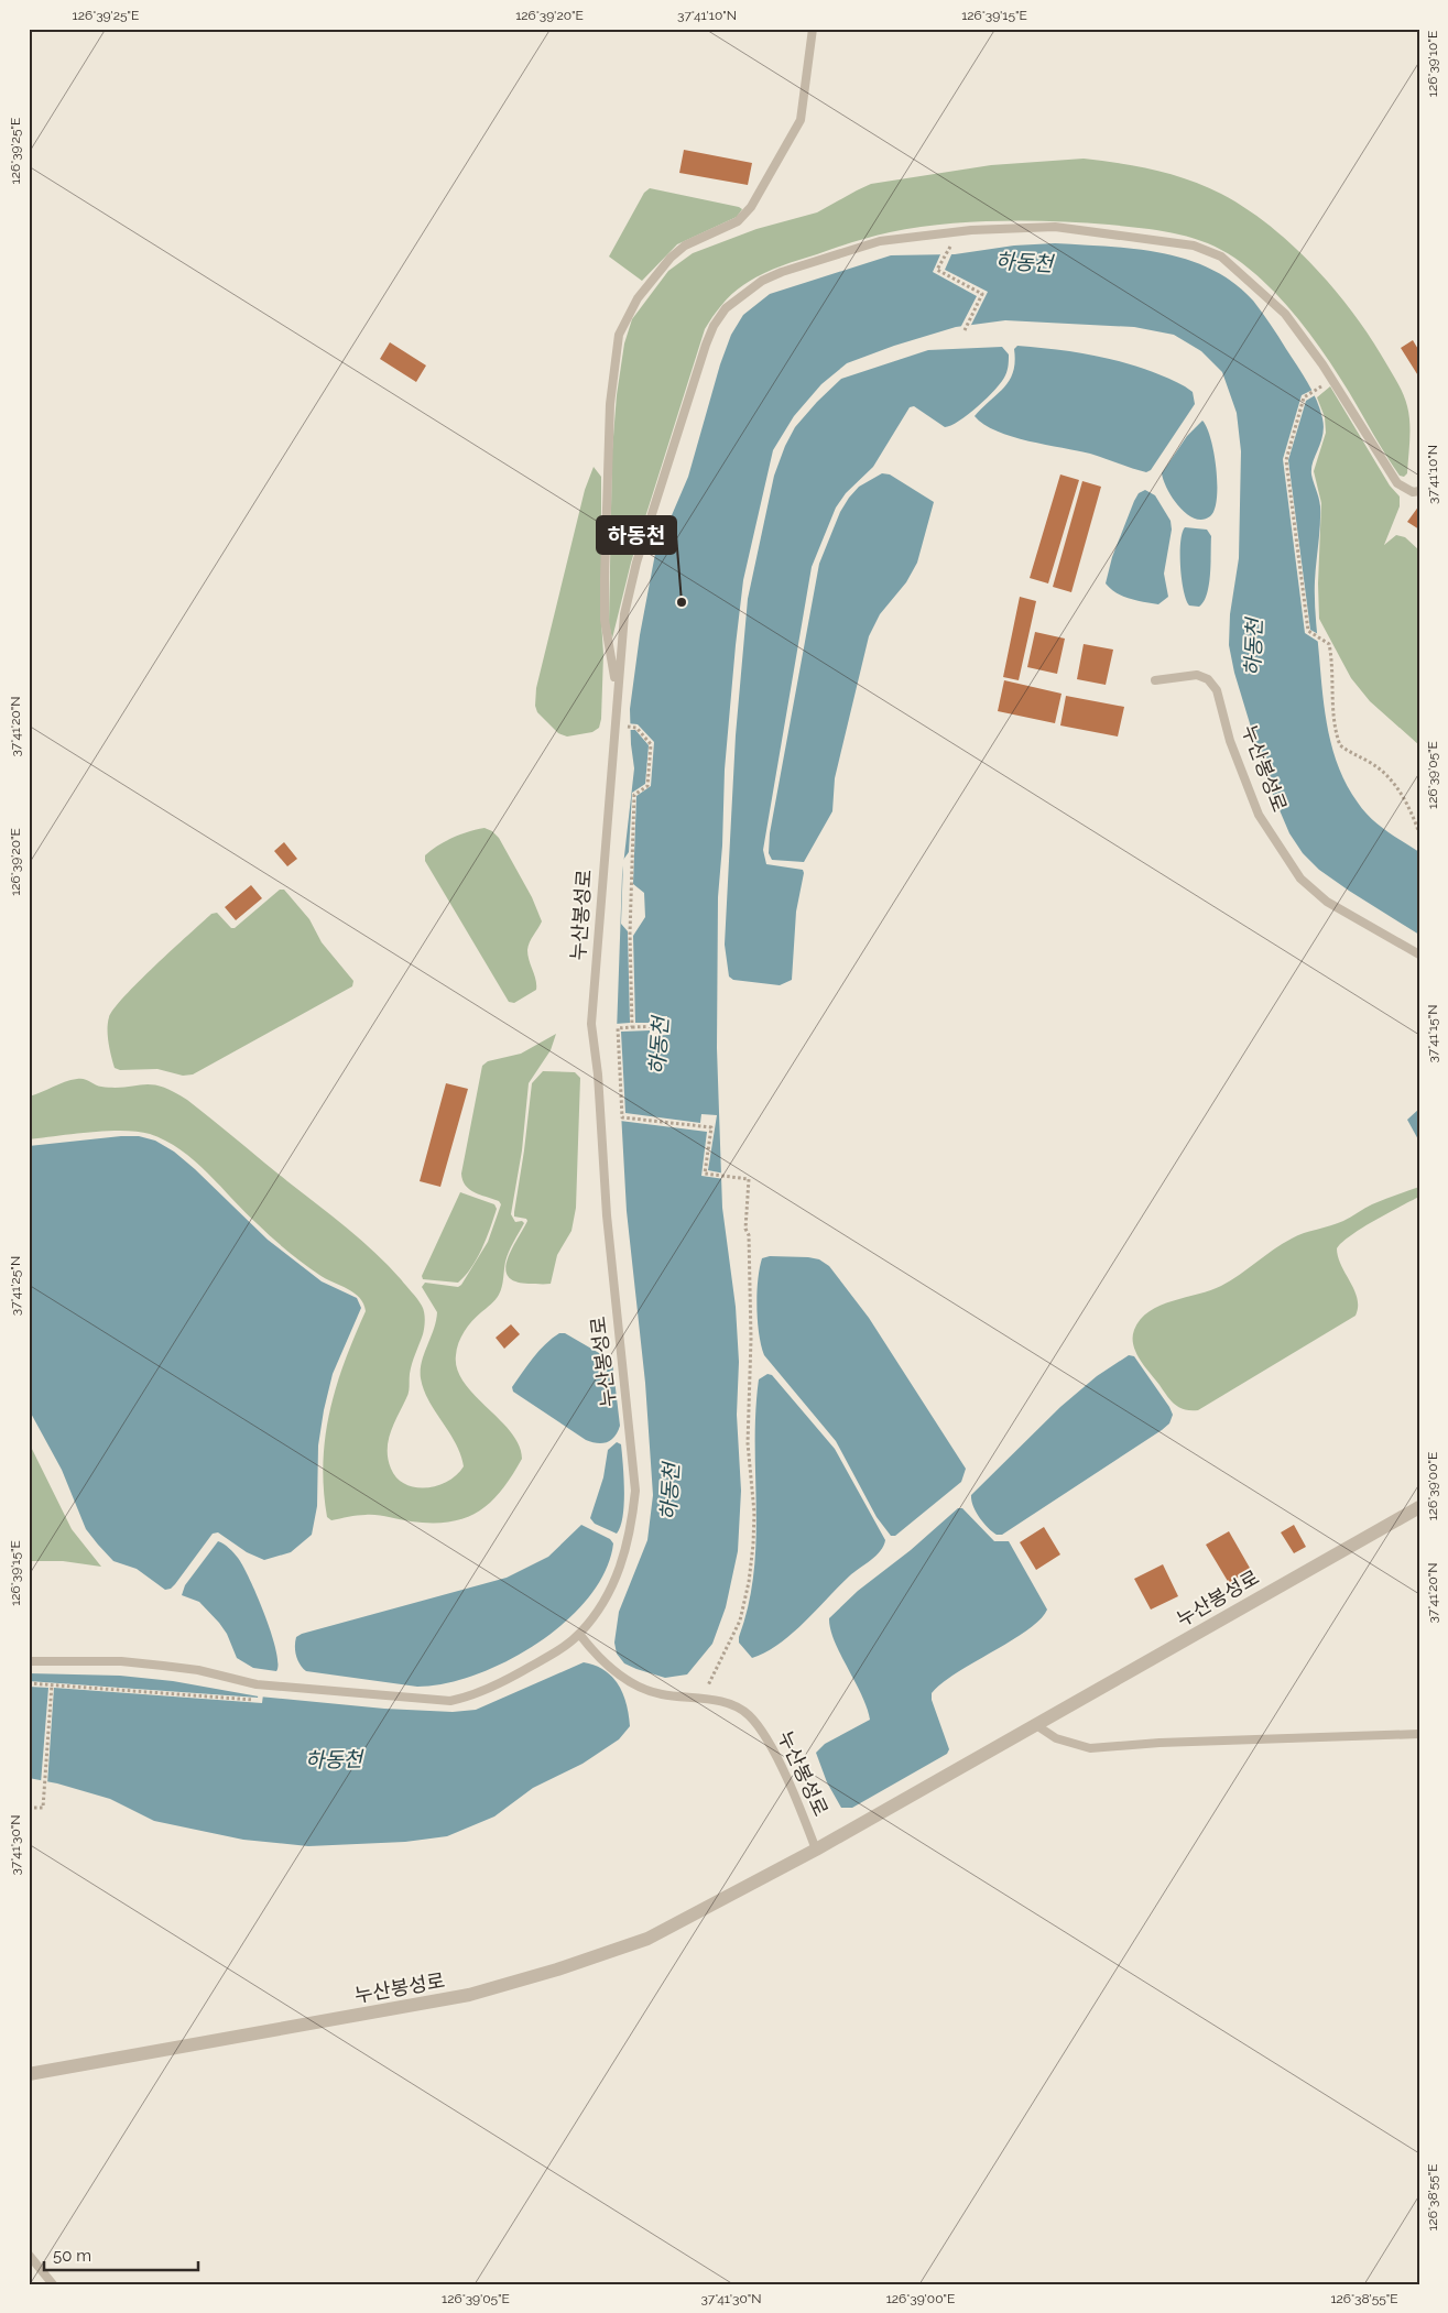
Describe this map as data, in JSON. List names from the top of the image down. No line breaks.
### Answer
{"streets":{"street":["누산봉성로"]},"water":["하동천"],"places":["하동천"],"scale_bar":"50 m","coordinates":["126°39'25\"E","126°39'20\"E","37°41'10\"N","126°39'15\"E","126°39'10\"E","37°41'20\"N","126°39'05\"E","37°41'15\"N","37°41'25\"N","126°39'00\"E","37°41'30\"N","126°38'55\"E"]}
